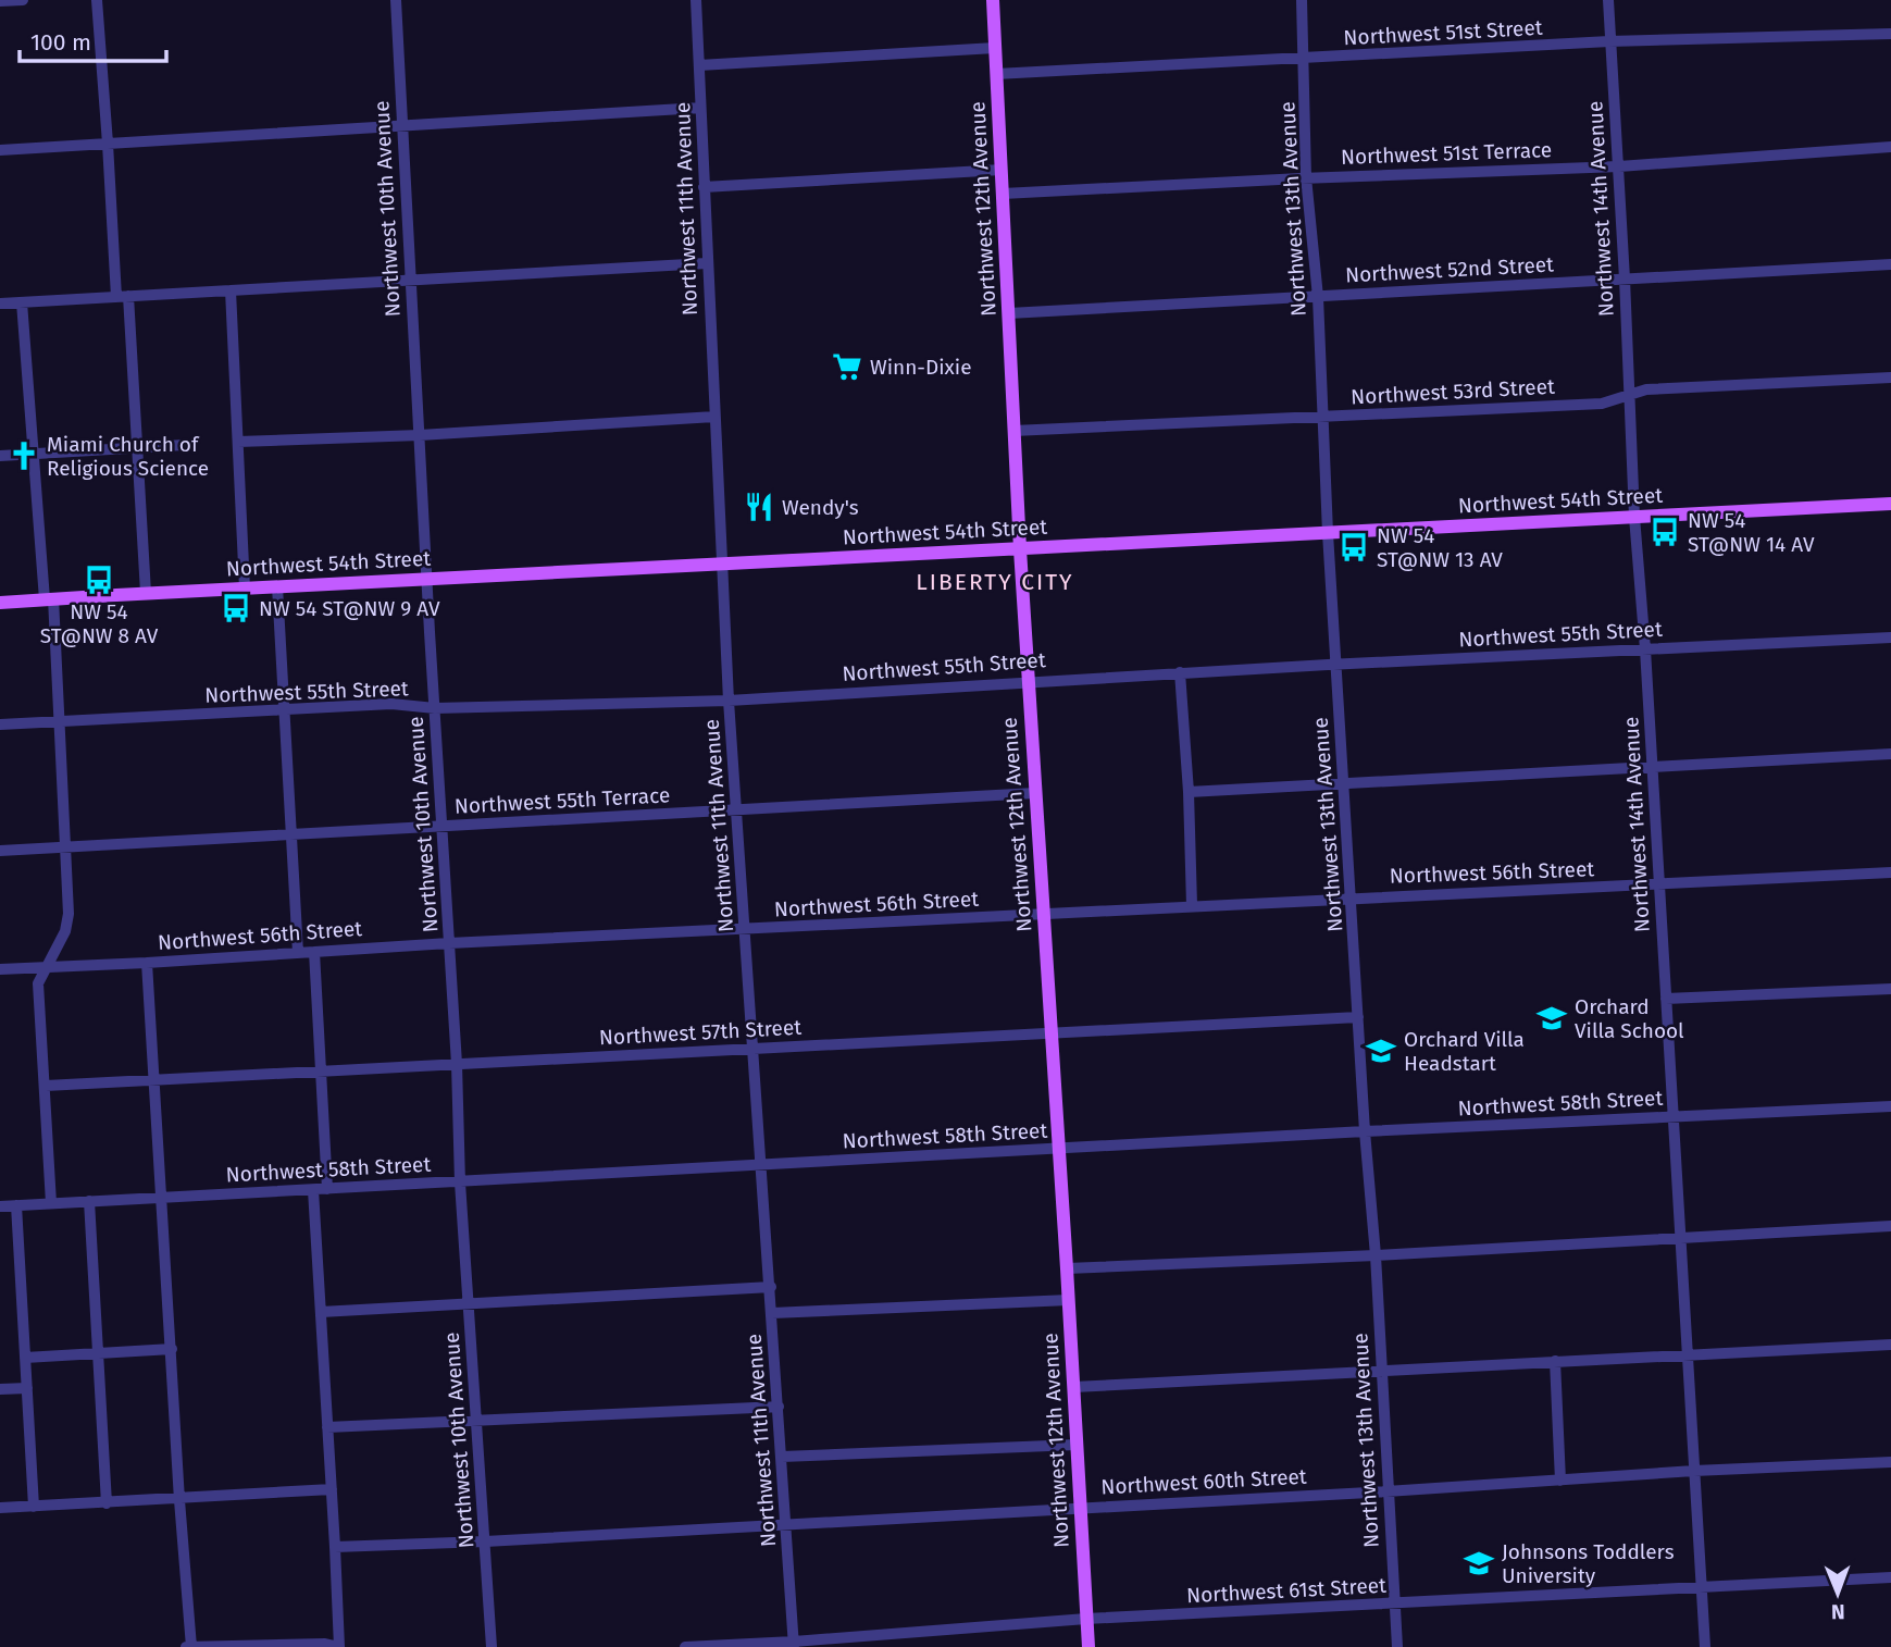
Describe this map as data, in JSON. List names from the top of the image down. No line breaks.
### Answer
{"streets":{"main road":["Northwest 12th Avenue","Northwest 54th Street"],"street":["Northwest 51st Street","Northwest 51st Terrace","Northwest 10th Avenue","Northwest 11th Avenue","Northwest 13th Avenue","Northwest 14th Avenue","Northwest 52nd Street","Northwest 53rd Street","Northwest 55th Street","Northwest 55th Terrace","Northwest 56th Street","Northwest 57th Street","Northwest 58th Street","Northwest 60th Street","Northwest 61st Street"]},"crossings":[["Northwest 51st Street","Northwest 12th Avenue"],["Northwest 51st Street","Northwest 13th Avenue"],["Northwest 51st Street","Northwest 14th Avenue"],["Northwest 51st Terrace","Northwest 12th Avenue"],["Northwest 51st Terrace","Northwest 13th Avenue"],["Northwest 51st Terrace","Northwest 14th Avenue"],["Northwest 10th Avenue","Northwest 54th Street"],["Northwest 10th Avenue","Northwest 55th Street"],["Northwest 10th Avenue","Northwest 55th Terrace"],["Northwest 10th Avenue","Northwest 56th Street"],["Northwest 10th Avenue","Northwest 57th Street"],["Northwest 10th Avenue","Northwest 58th Street"],["Northwest 10th Avenue","Northwest 60th Street"],["Northwest 11th Avenue","Northwest 54th Street"],["Northwest 11th Avenue","Northwest 55th Street"],["Northwest 11th Avenue","Northwest 55th Terrace"],["Northwest 11th Avenue","Northwest 56th Street"],["Northwest 11th Avenue","Northwest 57th Street"],["Northwest 11th Avenue","Northwest 58th Street"],["Northwest 11th Avenue","Northwest 60th Street"],["Northwest 11th Avenue","Northwest 61st Street"],["Northwest 12th Avenue","Northwest 52nd Street"],["Northwest 12th Avenue","Northwest 53rd Street"],["Northwest 12th Avenue","Northwest 54th Street"],["Northwest 12th Avenue","Northwest 55th Street"],["Northwest 12th Avenue","Northwest 55th Terrace"],["Northwest 12th Avenue","Northwest 56th Street"],["Northwest 12th Avenue","Northwest 57th Street"],["Northwest 12th Avenue","Northwest 58th Street"],["Northwest 12th Avenue","Northwest 60th Street"],["Northwest 12th Avenue","Northwest 61st Street"],["Northwest 13th Avenue","Northwest 52nd Street"],["Northwest 13th Avenue","Northwest 53rd Street"],["Northwest 13th Avenue","Northwest 54th Street"],["Northwest 13th Avenue","Northwest 55th Street"],["Northwest 13th Avenue","Northwest 56th Street"],["Northwest 13th Avenue","Northwest 57th Street"],["Northwest 13th Avenue","Northwest 58th Street"],["Northwest 13th Avenue","Northwest 60th Street"],["Northwest 13th Avenue","Northwest 61st Street"],["Northwest 14th Avenue","Northwest 52nd Street"],["Northwest 14th Avenue","Northwest 53rd Street"],["Northwest 14th Avenue","Northwest 54th Street"],["Northwest 14th Avenue","Northwest 55th Street"],["Northwest 14th Avenue","Northwest 56th Street"],["Northwest 14th Avenue","Northwest 58th Street"],["Northwest 14th Avenue","Northwest 60th Street"],["Northwest 14th Avenue","Northwest 61st Street"]],"districts":["LIBERTY CITY"],"places":{"supermarket":["Winn-Dixie"],"church":["Miami Church of Religious Science"],"restaurant":["Wendy's"],"bus stop":["NW 54 ST@NW 14 AV","NW 54 ST@NW 13 AV","NW 54 ST@NW 8 AV","NW 54 ST@NW 9 AV"],"school or university":["Orchard Villa School","Orchard Villa Headstart","Johnsons Toddlers University"]},"scale_bar":"100 m","north":"bottom"}
